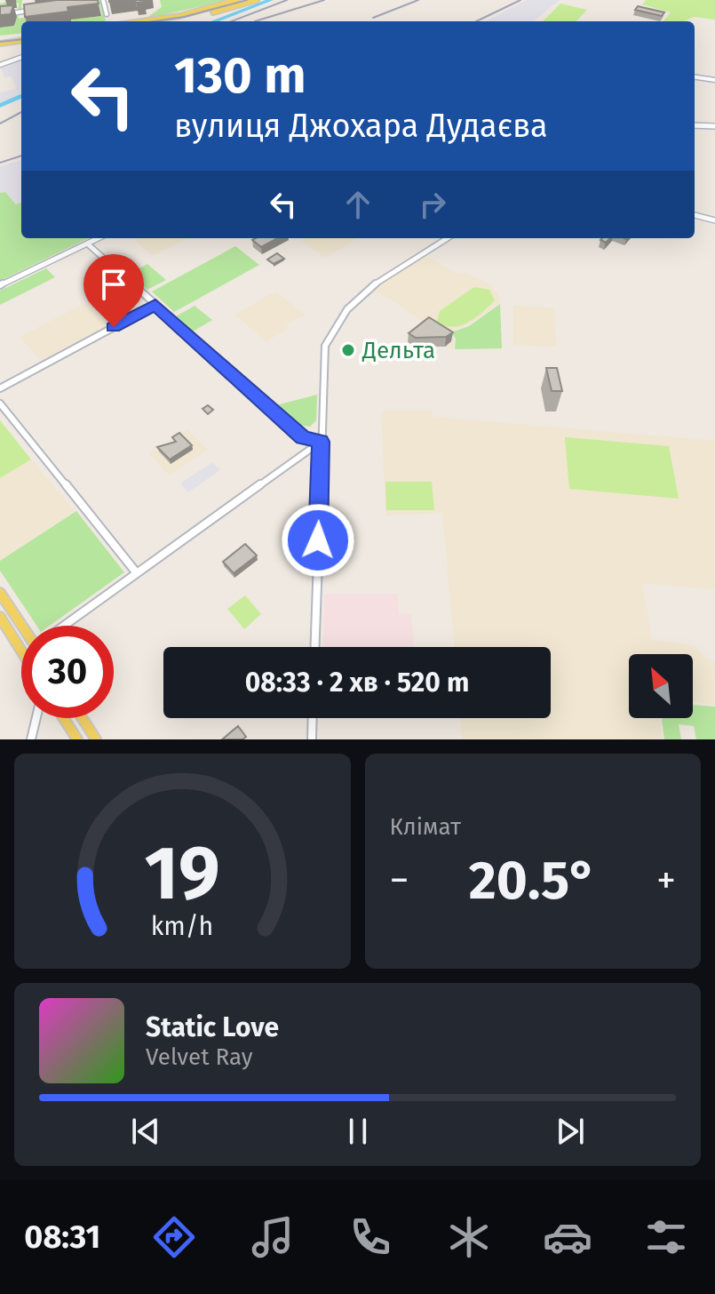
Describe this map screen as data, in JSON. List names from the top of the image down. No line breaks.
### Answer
{"places":["Дельта"],"north":"top left","page":{"turn":["130 m","вулиця Джохара Дудаєва"],"limit":"30","trip":"08:33 · 2 хв · 520 m","tile":"Клімат","heat":["−","20.5°","+"],"song":["Static Love","Velvet Ray"],"tabs":"08:31","gauge":["19","km/h"]}}
